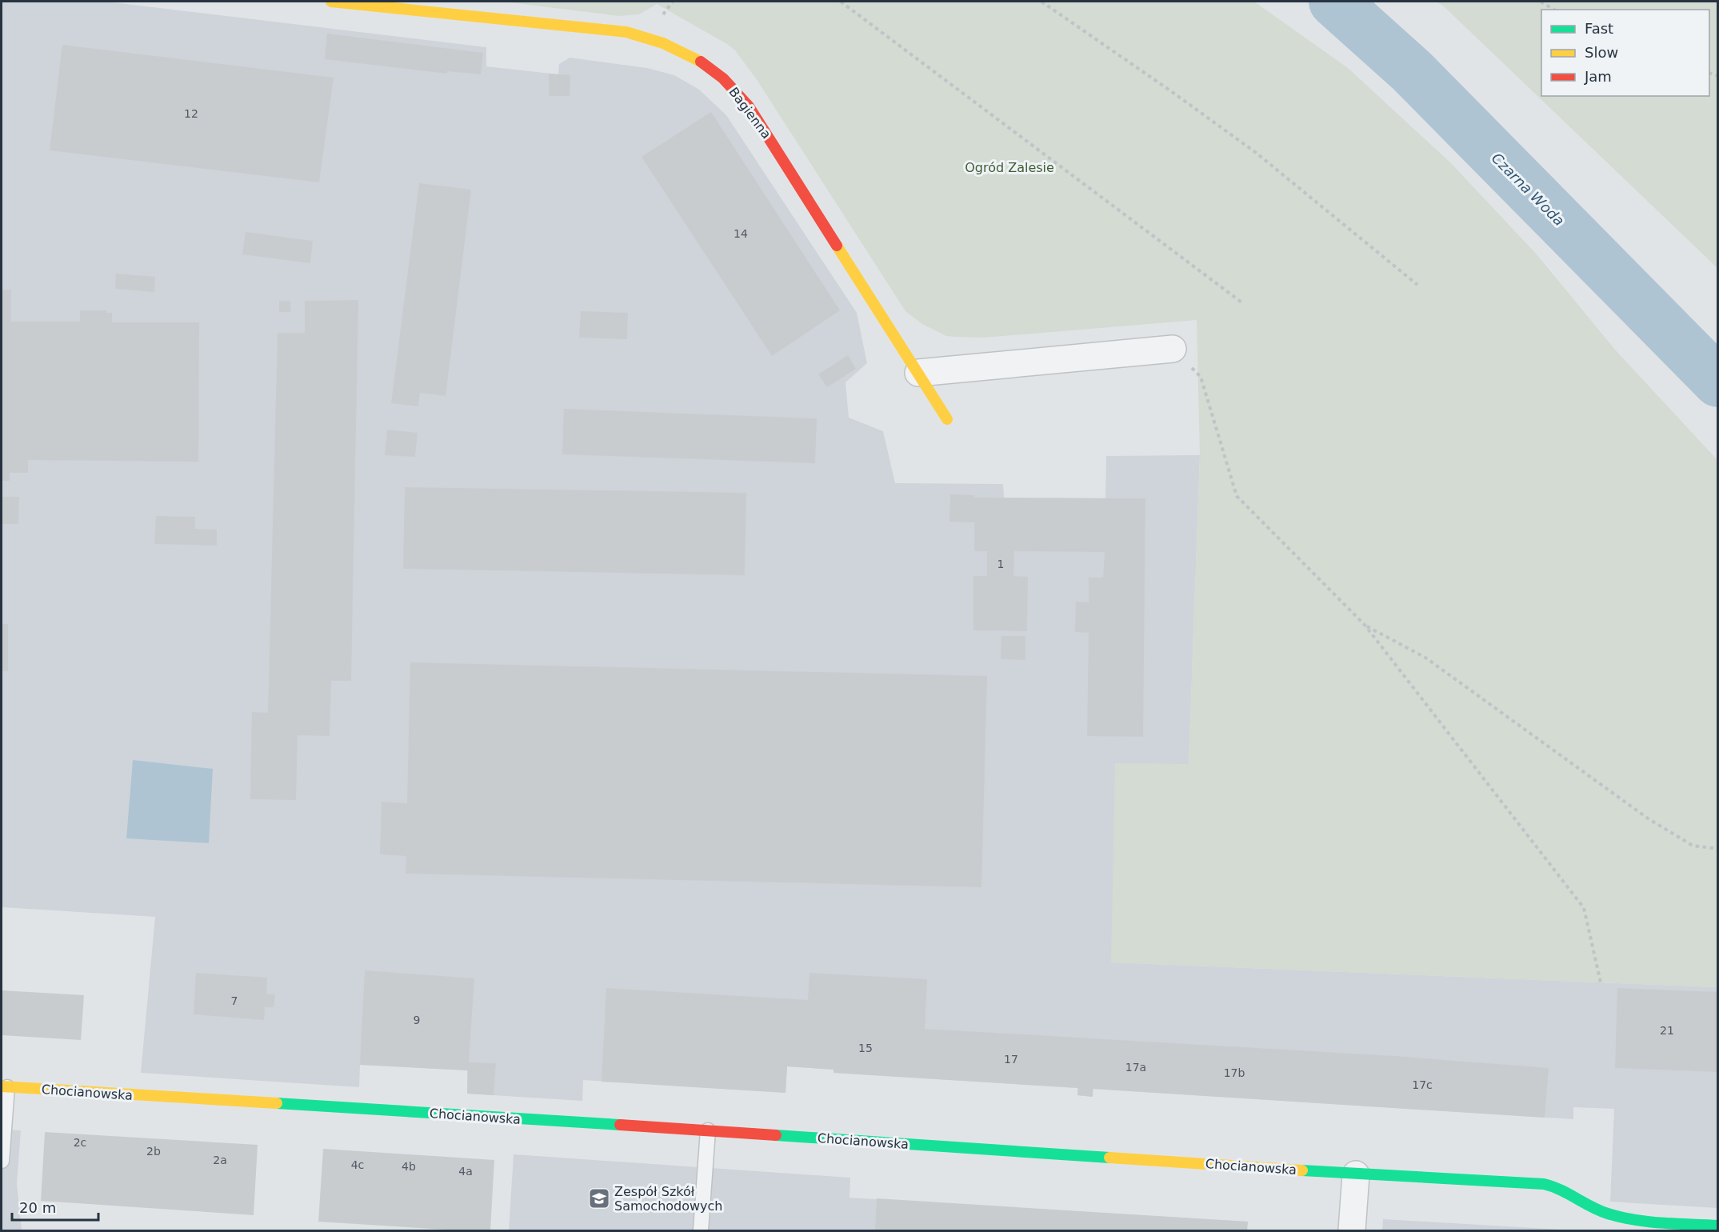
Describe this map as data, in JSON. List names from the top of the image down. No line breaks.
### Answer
{"streets":{"street":["Bagienna","Chocianowska"]},"water":["Czarna Woda"],"parks":["Ogród Zalesie"],"places":{"school or university":["Zespół Szkół Samochodowych"]},"house_numbers":["12","14","1","7","9","21","15","17","17a","17b","17c","2c","2b","2a","4c","4b","4a"],"legend":["Fast","Slow","Jam"],"scale_bar":"20 m"}
